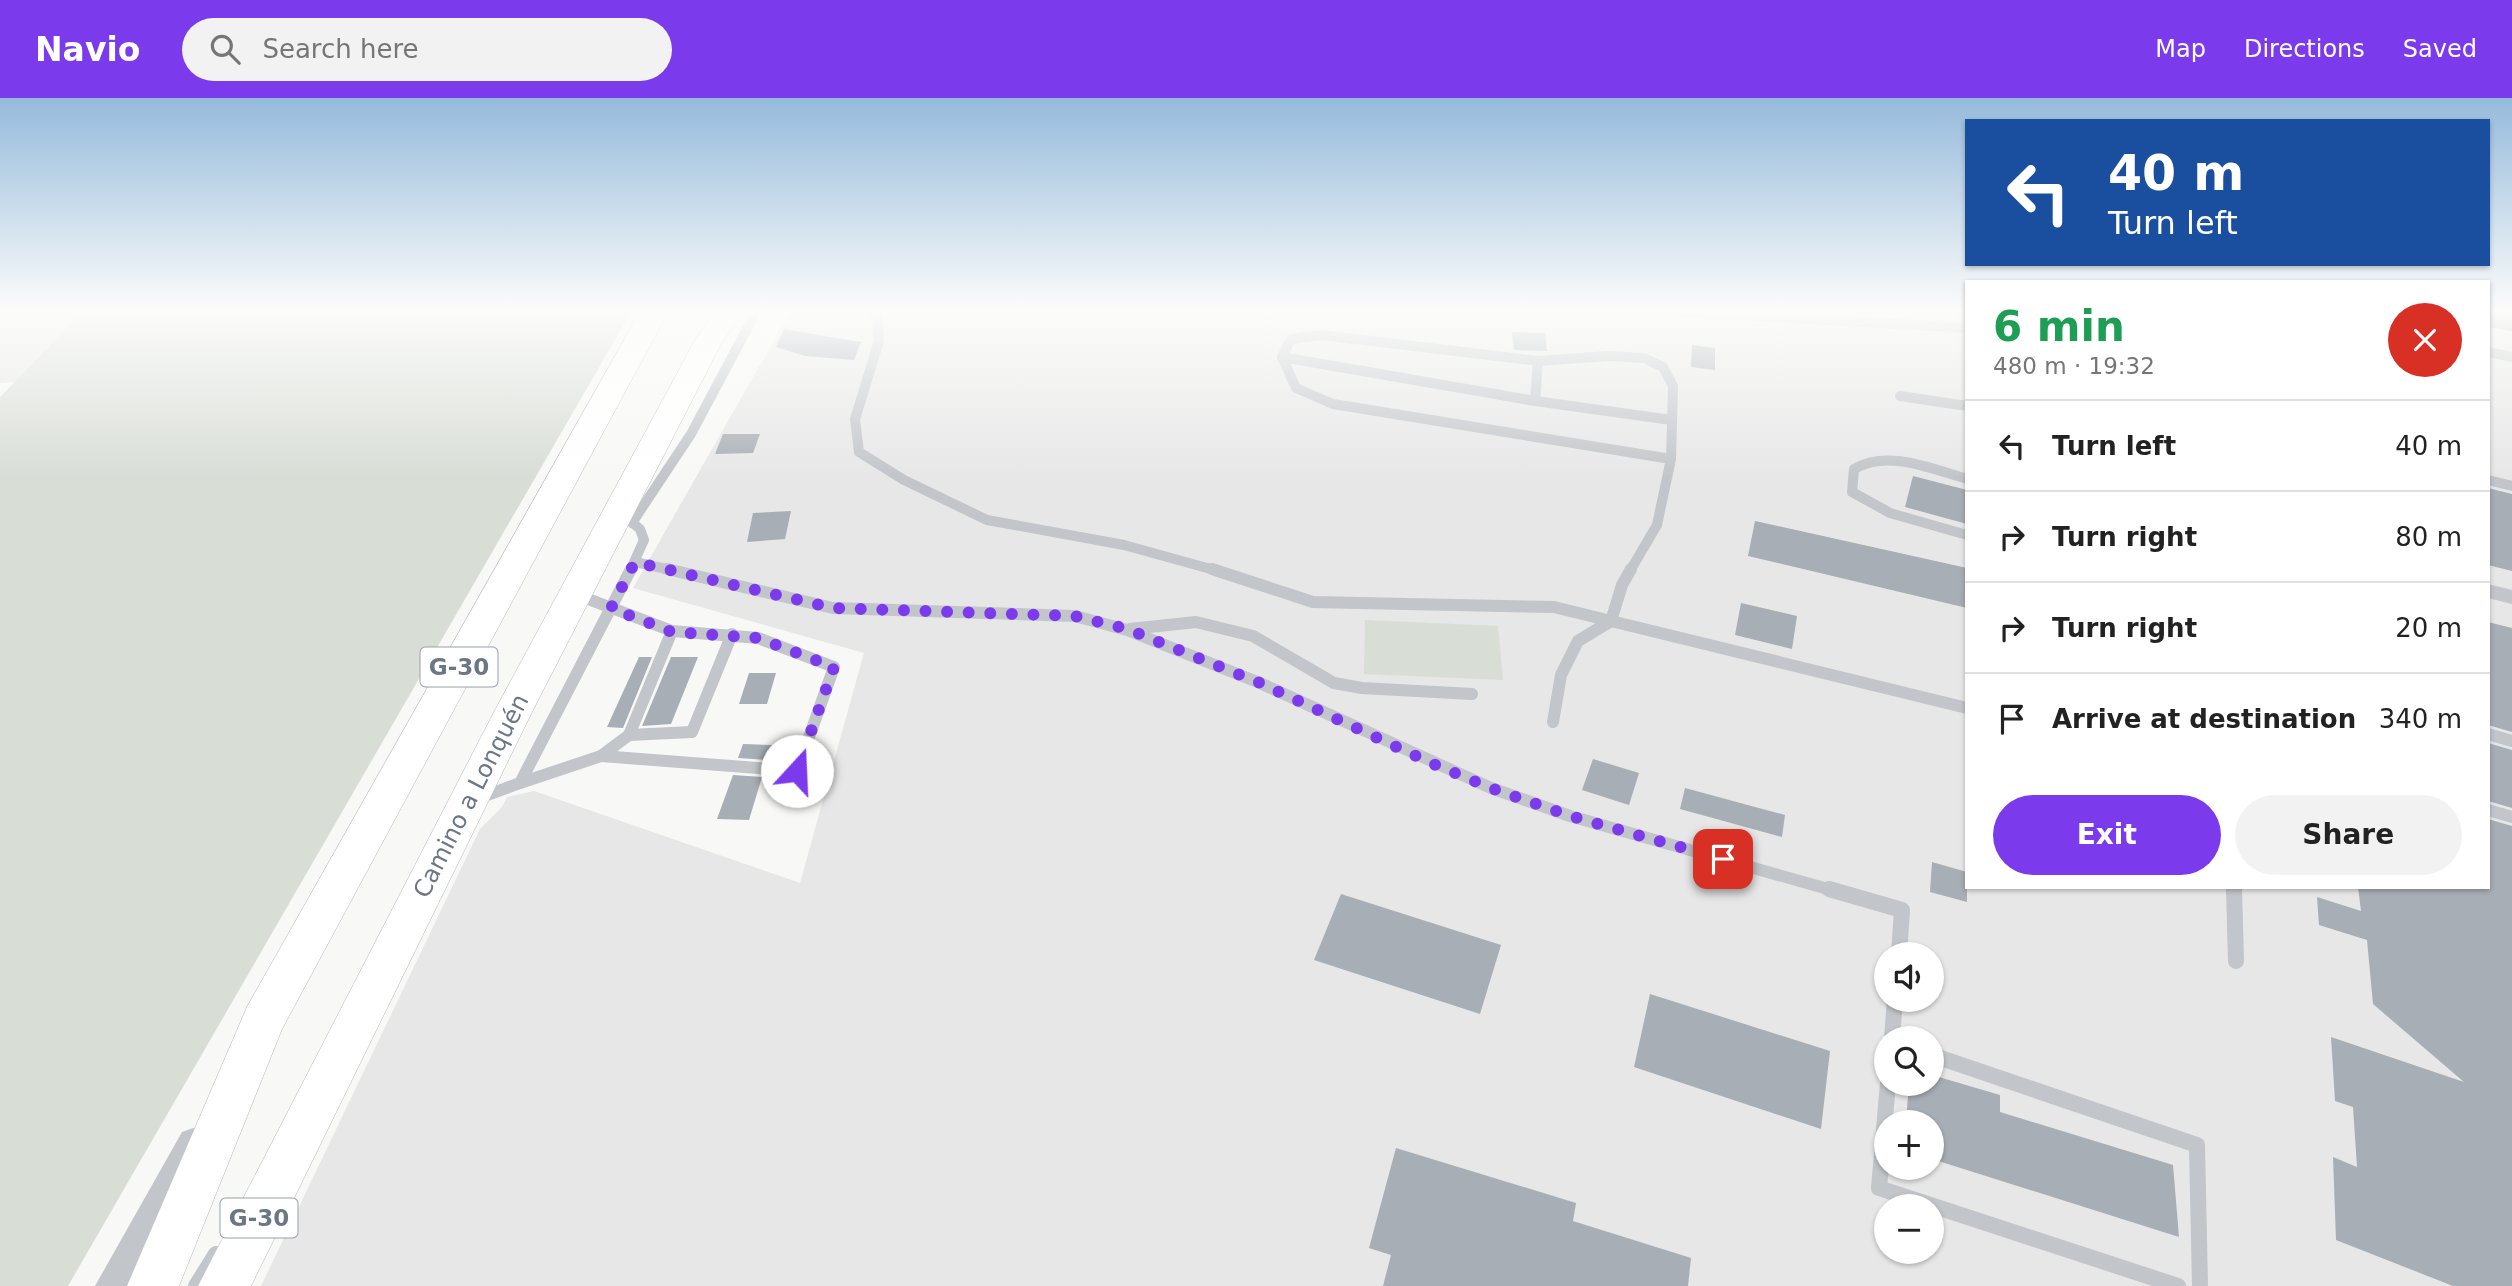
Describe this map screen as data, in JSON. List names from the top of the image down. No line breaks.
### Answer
{"streets":{"main road":["G-30","Camino a Lonquén"]},"page":{"header":"Navio","search":"Search here","nav":["Map","Directions","Saved"],"turn":["40 m","Turn left"],"heading":["6 min","480 m · 19:32"],"list":[{"name":"Turn left","value":"40 m"},{"name":"Turn right","value":"80 m"},{"name":"Turn right","value":"20 m"},{"name":"Arrive at destination","value":"340 m"}],"buttons":["Exit","Share"],"map_buttons":["+","−"]}}
